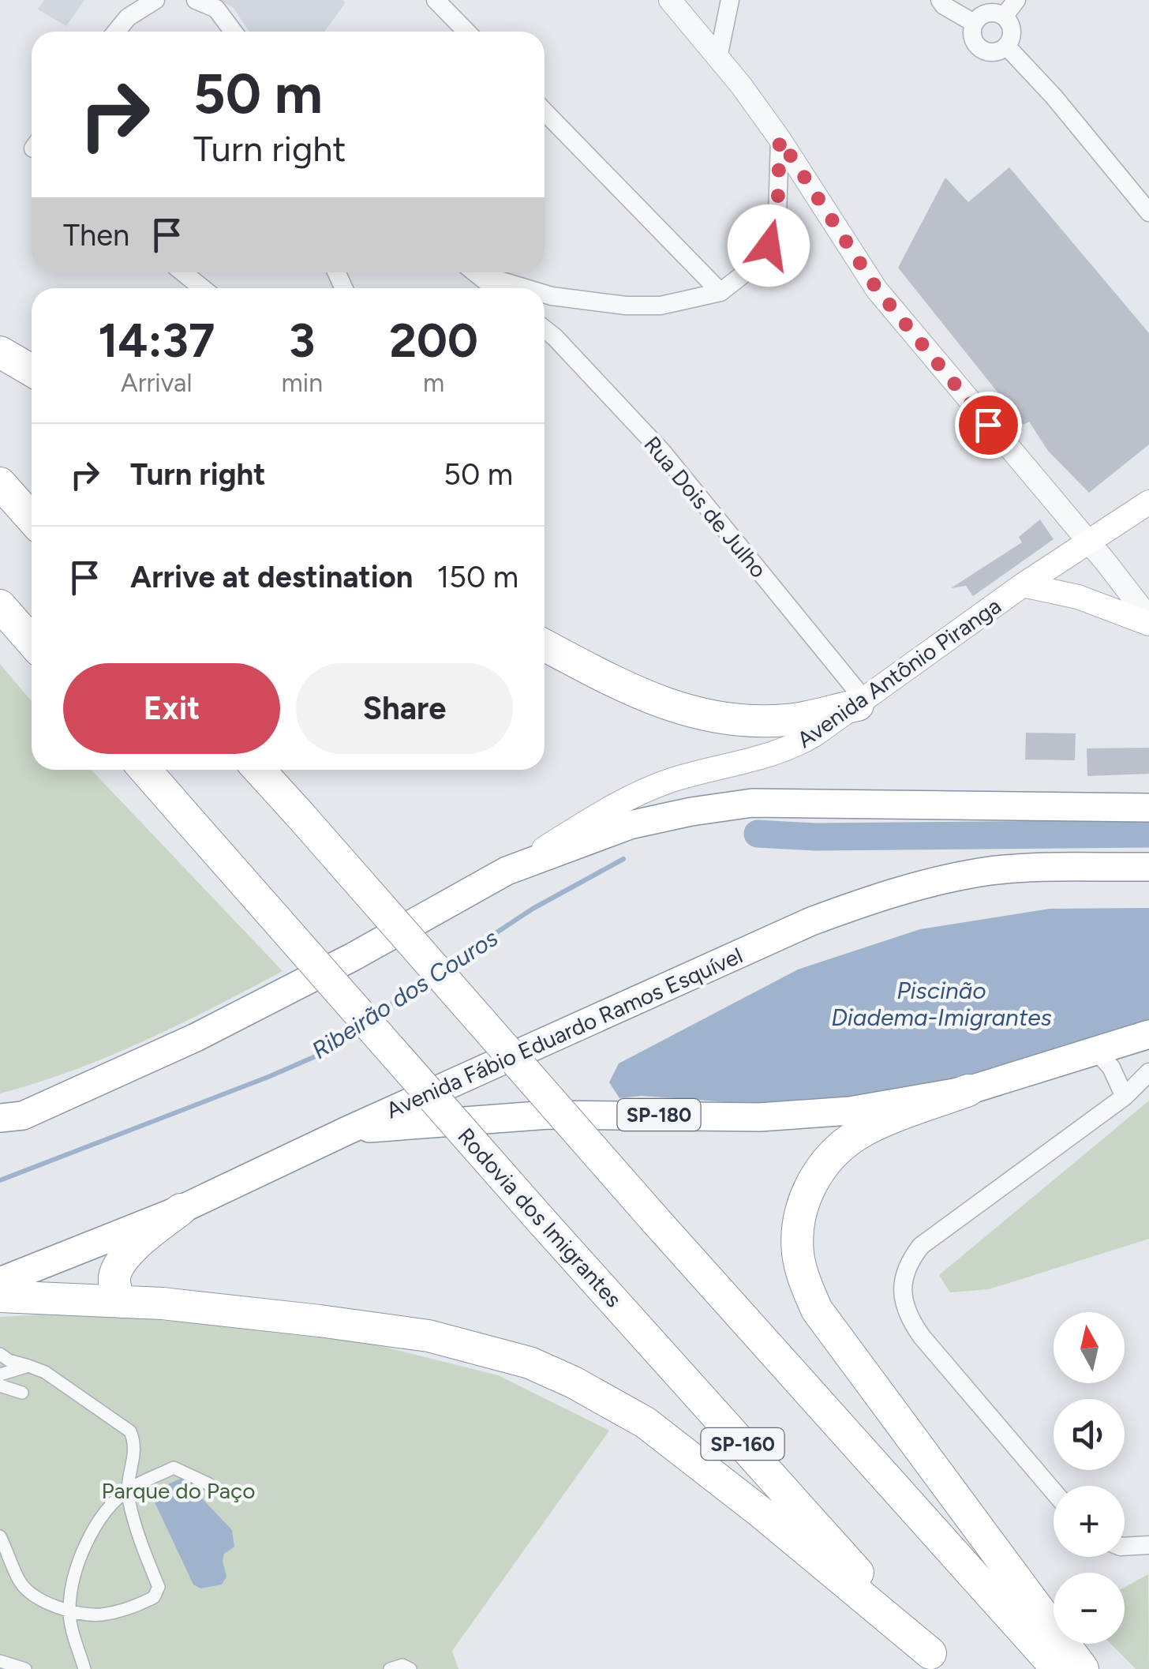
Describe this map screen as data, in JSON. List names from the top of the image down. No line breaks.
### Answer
{"streets":{"highway":["Avenida Fábio Eduardo Ramos Esquível","SP-180","Rodovia dos Imigrantes","SP-160"],"main road":["Avenida Antônio Piranga"],"street":["Rua Dois de Julho"]},"crossings":[["Rua Dois de Julho","Avenida Antônio Piranga"],["Avenida Fábio Eduardo Ramos Esquível","SP-180"]],"water":["Piscinão Diadema-Imigrantes","Ribeirão dos Couros"],"parks":["Parque do Paço"],"north":"top","page":{"turn":["50 m","Turn right"],"then":"Then","eta":["14:37","Arrival","3","min","200","m"],"list":[{"name":"Turn right","value":"50 m"},{"name":"Arrive at destination","value":"150 m"}],"buttons":["Exit","Share"],"map_buttons":["+","−"]}}
